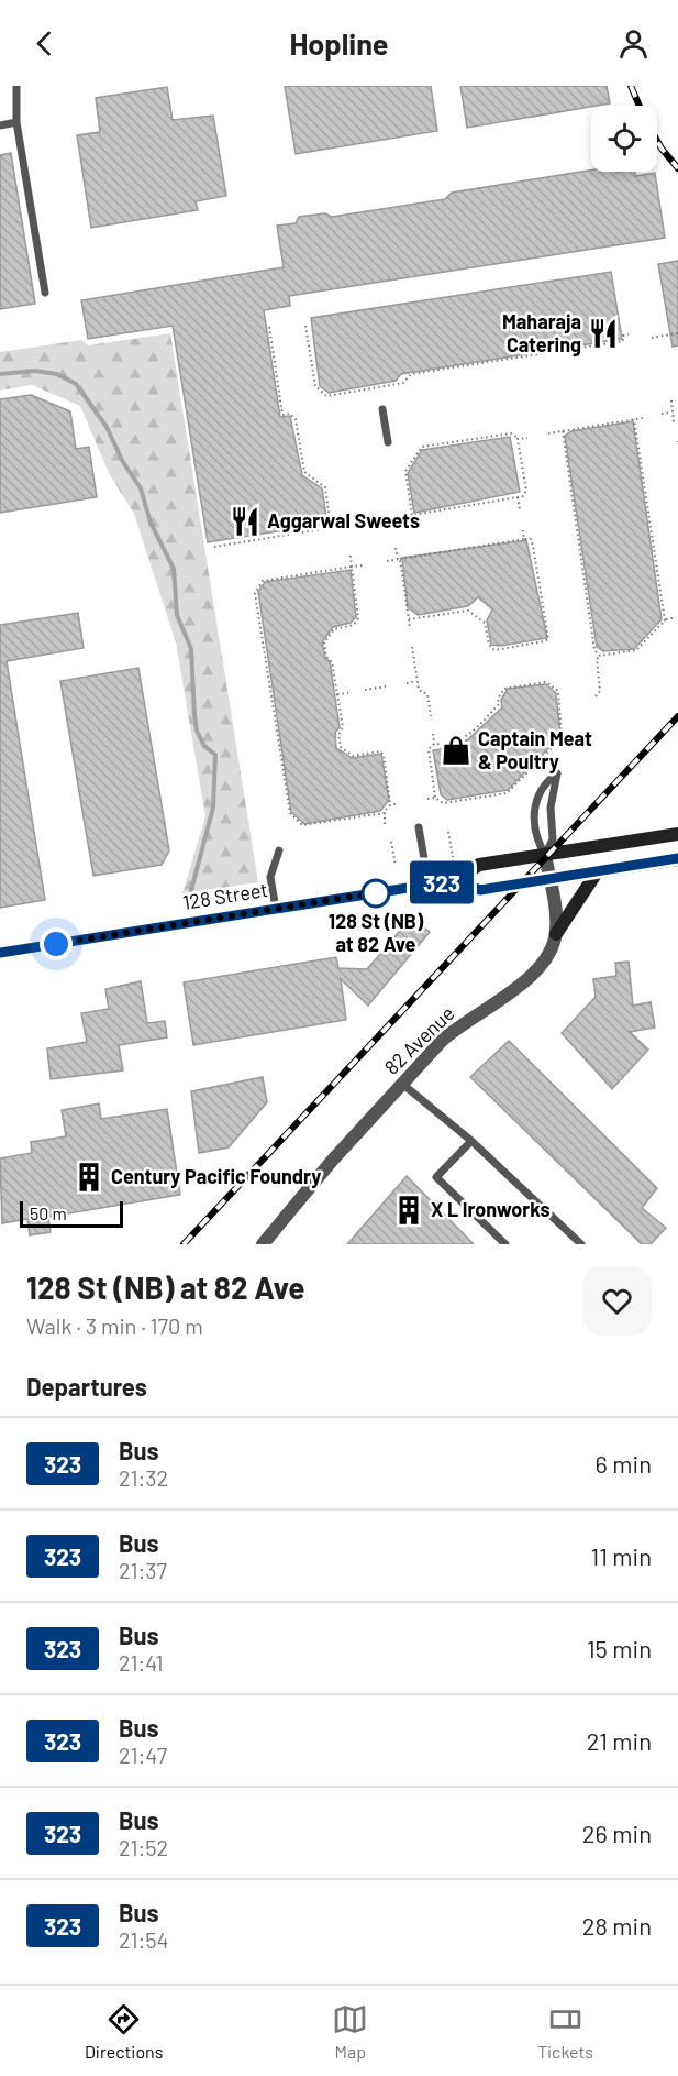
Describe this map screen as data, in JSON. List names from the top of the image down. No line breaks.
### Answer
{"streets":{"main road":["128 Street"],"street":["82 Avenue"]},"places":{"restaurant":["Maharaja Catering","Aggarwal Sweets"],"shop":["Captain Meat & Poultry"],"other":["128 St (NB) at 82 Ave"],"building":["Century Pacific Foundry","X L Ironworks"]},"lines":["bus line 323"],"scale_bar":"50 m","page":{"header":"Hopline","on_map":"323","scale":"50 m","heading":[["128 St (NB) at 82 Ave","Walk · 3 min · 170 m"],"Departures"],"list":[{"mark":"323","name":"Bus","note":"21:32","value":"6 min"},{"mark":"323","name":"Bus","note":"21:37","value":"11 min"},{"mark":"323","name":"Bus","note":"21:41","value":"15 min"},{"mark":"323","name":"Bus","note":"21:47","value":"21 min"},{"mark":"323","name":"Bus","note":"21:52","value":"26 min"},{"mark":"323","name":"Bus","note":"21:54","value":"28 min"}],"tabs":["Directions","Map","Tickets"]}}
